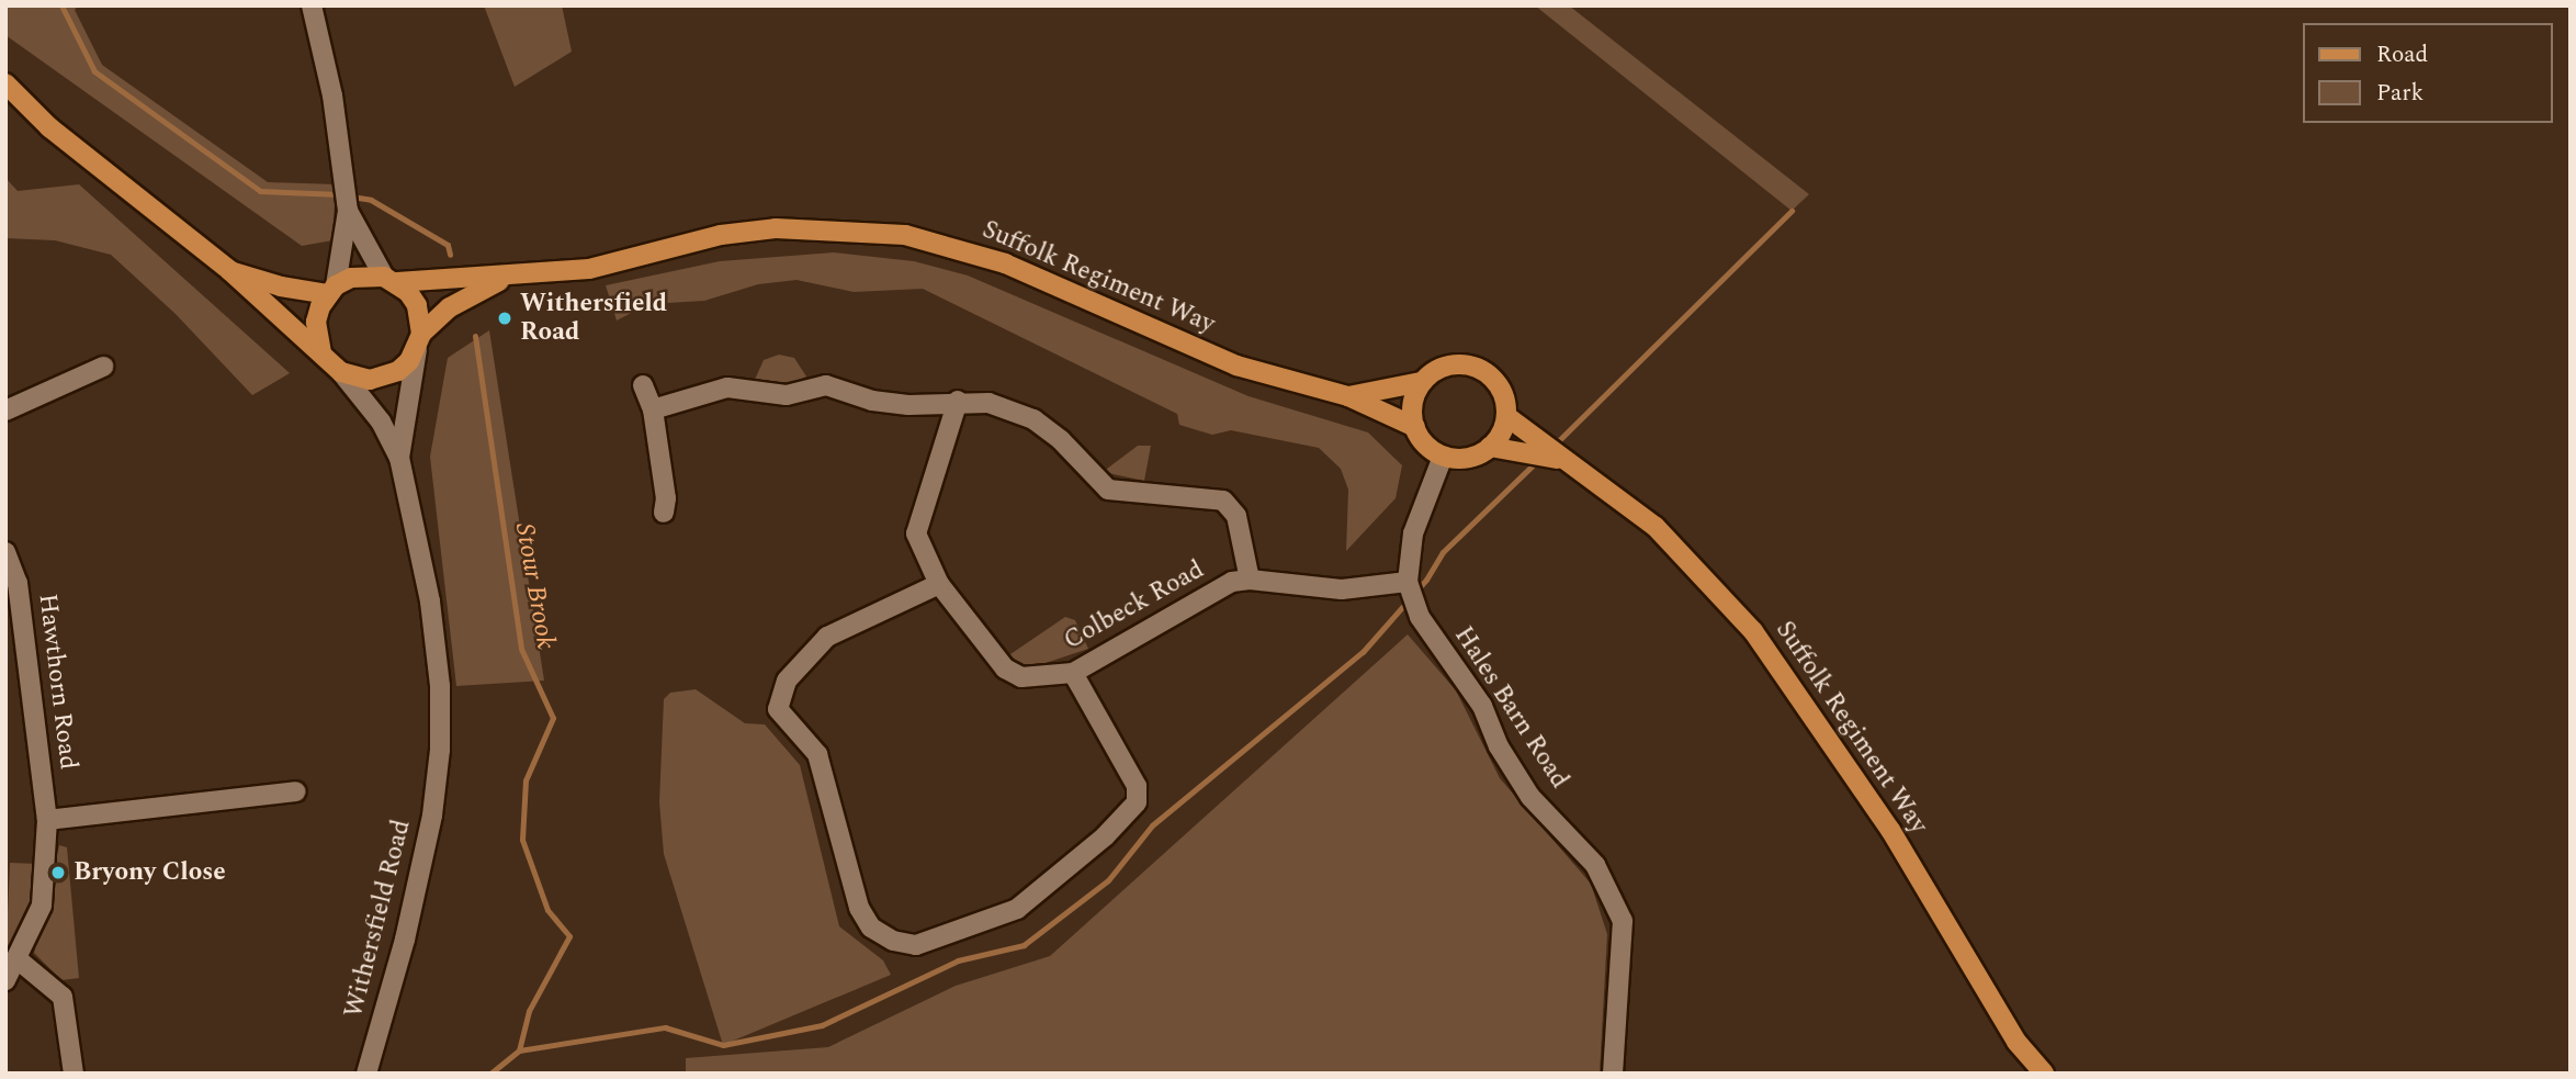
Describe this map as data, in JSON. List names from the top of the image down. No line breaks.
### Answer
{"streets":{"main road":["Suffolk Regiment Way"],"street":["Colbeck Road","Hawthorn Road","Hales Barn Road","Withersfield Road"]},"crossings":[["Suffolk Regiment Way","Withersfield Road"],["Colbeck Road","Hales Barn Road"]],"water":["Stour Brook"],"places":["Withersfield Road","Bryony Close"],"legend":["Road","Park"]}
